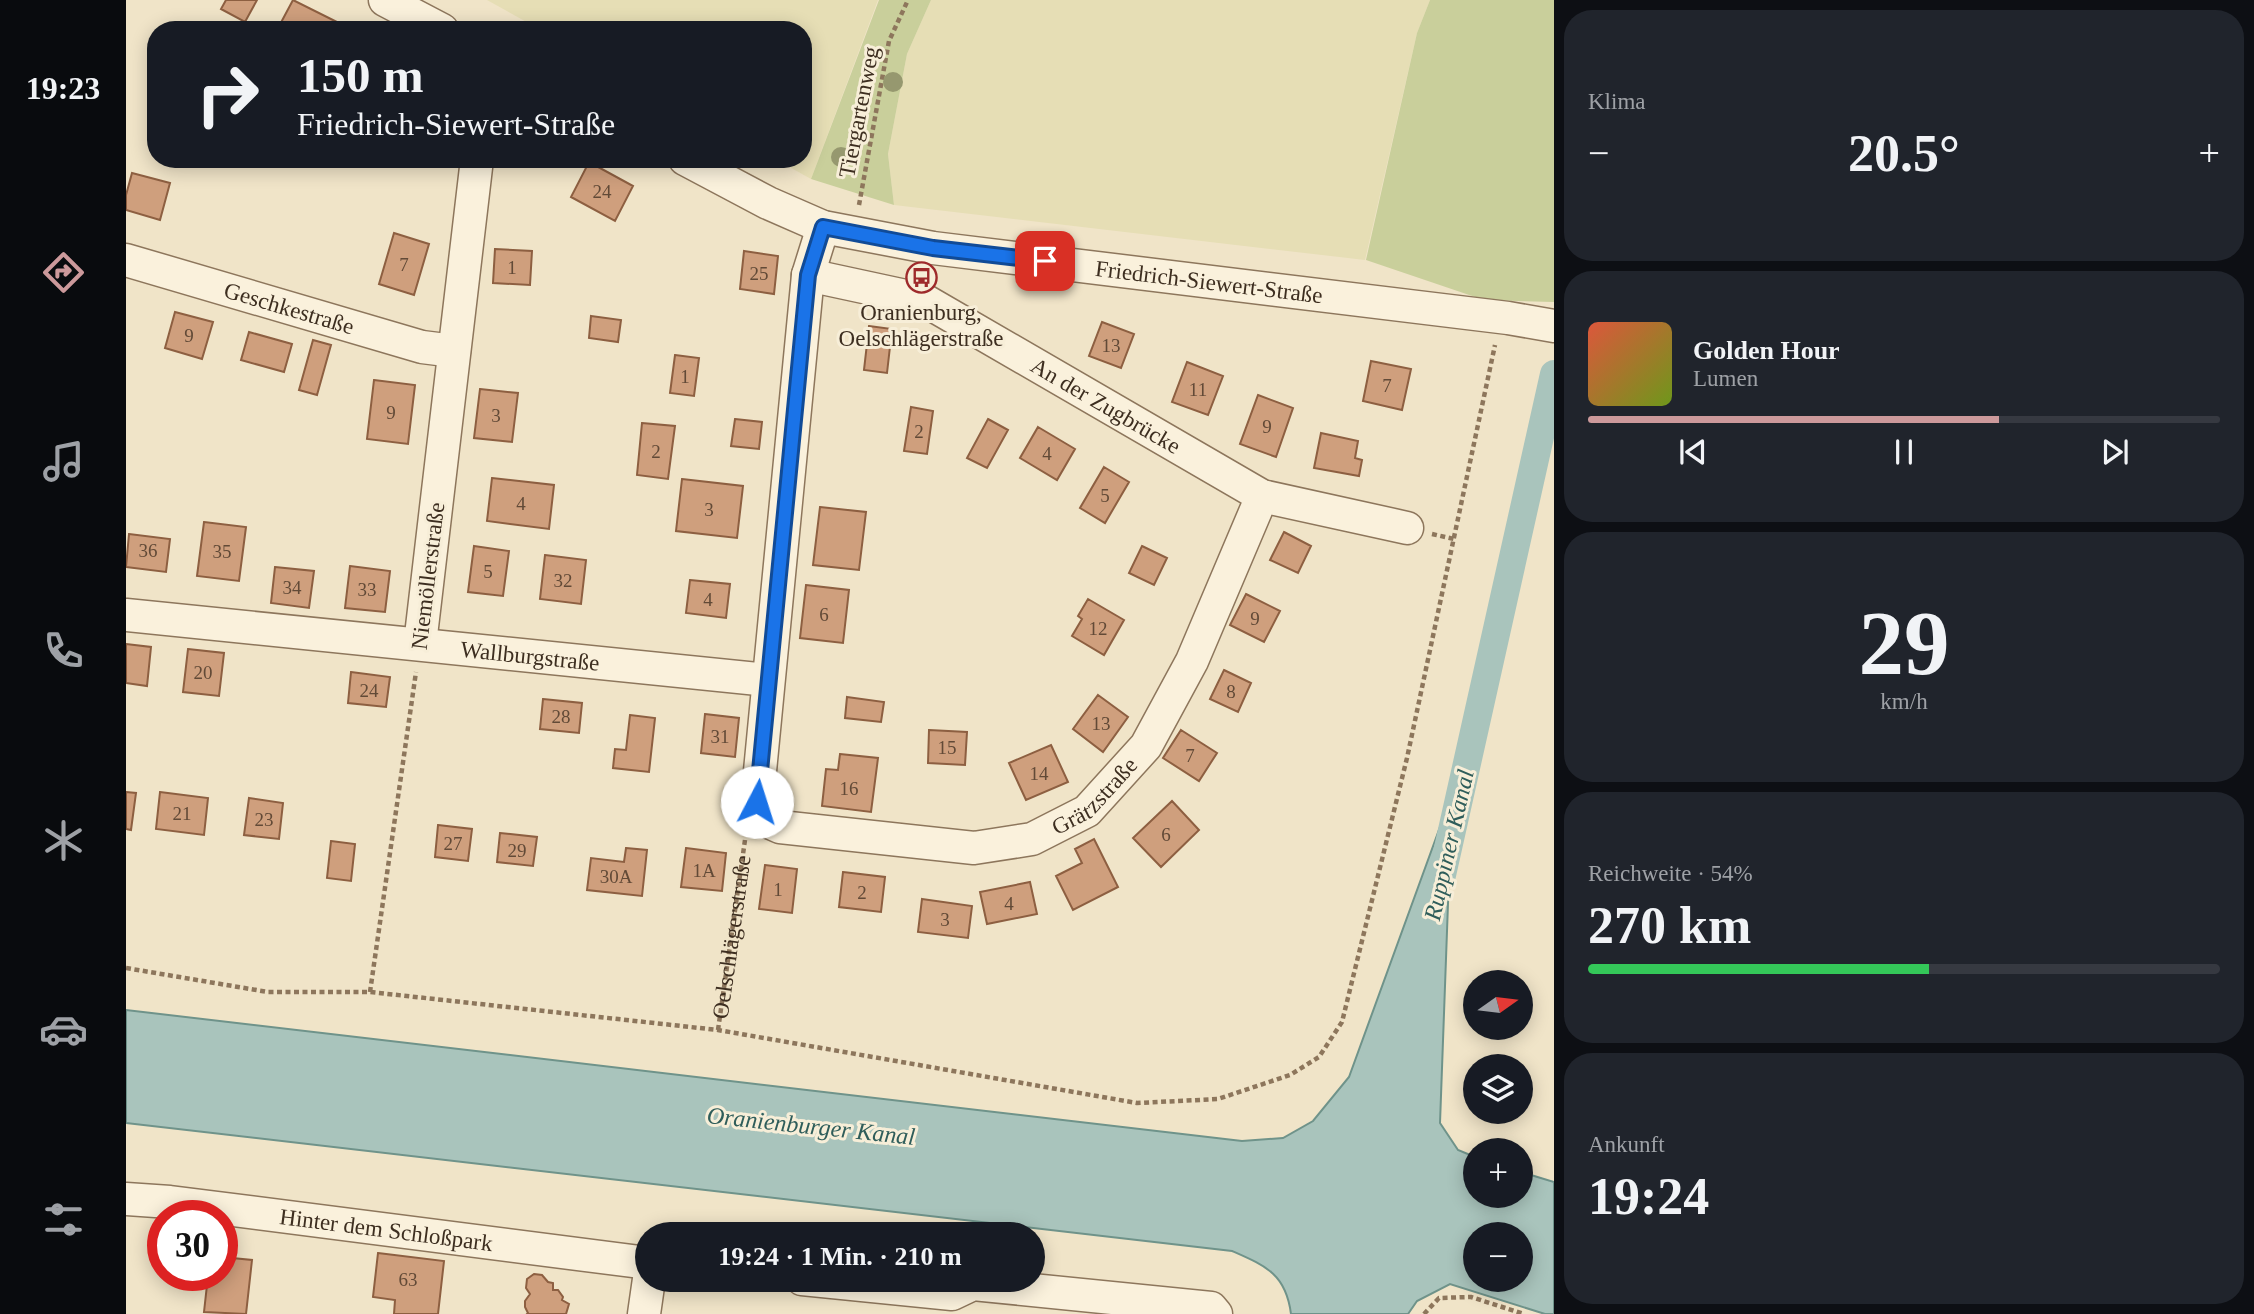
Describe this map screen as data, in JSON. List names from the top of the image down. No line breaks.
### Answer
{"streets":{"street":["Friedrich-Siewert-Straße","Geschkestraße","An der Zugbrücke","Niemöllerstraße","Wallburgstraße","Grätzstraße","Hinter dem Schloßpark"],"path":["Tiergartenweg","Oelschlägerstraße"]},"crossings":[["Tiergartenweg","Friedrich-Siewert-Straße"],["Geschkestraße","Niemöllerstraße"],["An der Zugbrücke","Grätzstraße"],["Niemöllerstraße","Wallburgstraße"],["Grätzstraße","Oelschlägerstraße"]],"water":["Ruppiner Kanal","Oranienburger Kanal"],"places":{"bus stop":["Oranienburg, Oelschlägerstraße"]},"house_numbers":["24","7","1","25","9","13","1","7","11","9","3","9","2","2","4","5","4","3","36","35","5","32","34","33","4","6","9","12","20","24","8","28","13","31","15","7","14","16","21","23","6","27","29","1A","30A","1","2","4","3","63"],"north":"right","page":{"tabs":"19:23","tile":["Klima",["29","km/h"],["Reichweite · 54%","270 km"],["Ankunft","19:24"]],"turn":["150 m","Friedrich-Siewert-Straße"],"heat":["−","20.5°","+"],"song":["Golden Hour","Lumen"],"map_buttons":["+","−"],"limit":"30","trip":"19:24 · 1 Min. · 210 m"}}
